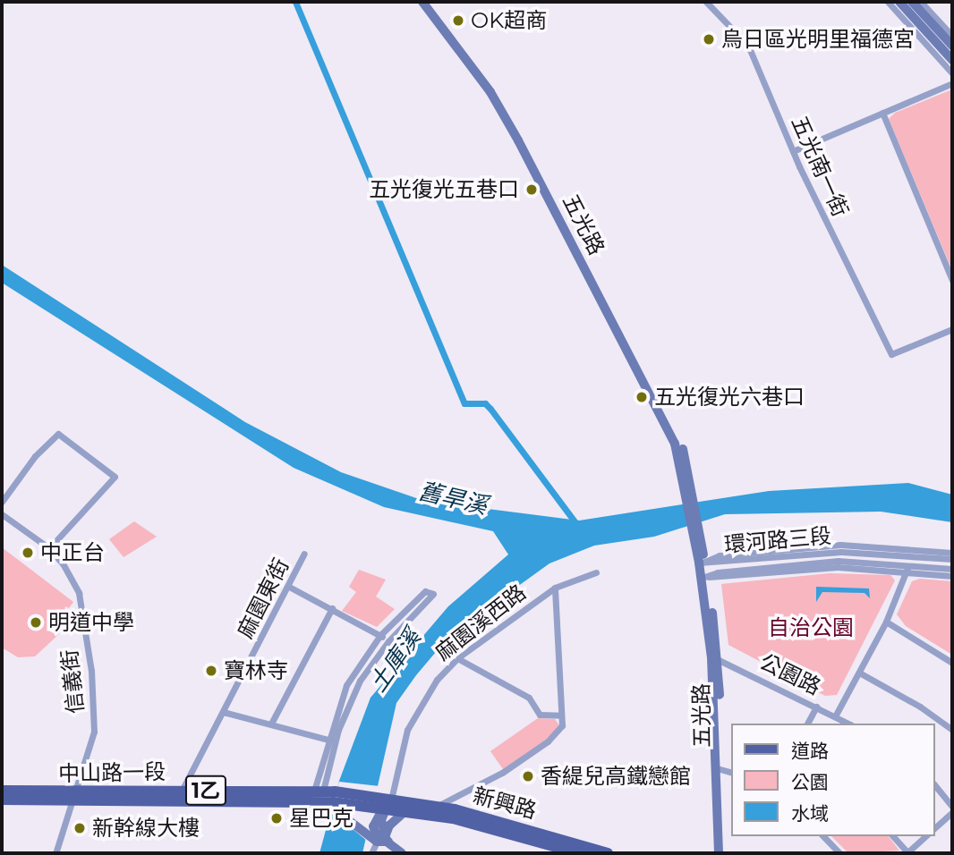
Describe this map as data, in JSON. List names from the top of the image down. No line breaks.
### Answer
{"streets":{"main road":["五光路","中山路一段","1乙","新興路"],"street":["五光南一街","環河路三段","麻園東街","麻園溪西路","公園路","信義街"]},"crossings":[["五光路","環河路三段"],["五光路","公園路"],["麻園東街","中山路一段"],["麻園溪西路","1乙"],["麻園溪西路","新興路"],["信義街","中山路一段"],["中山路一段","1乙"],["1乙","新興路"]],"water":["舊旱溪","土庫溪"],"parks":["自治公園"],"places":["OK超商","烏日區光明里福德宮","五光復光五巷口","五光復光六巷口","中正台","明道中學","寶林寺","香緹兒高鐵戀館","星巴克","新幹線大樓"],"legend":["道路","公園","水域"]}
